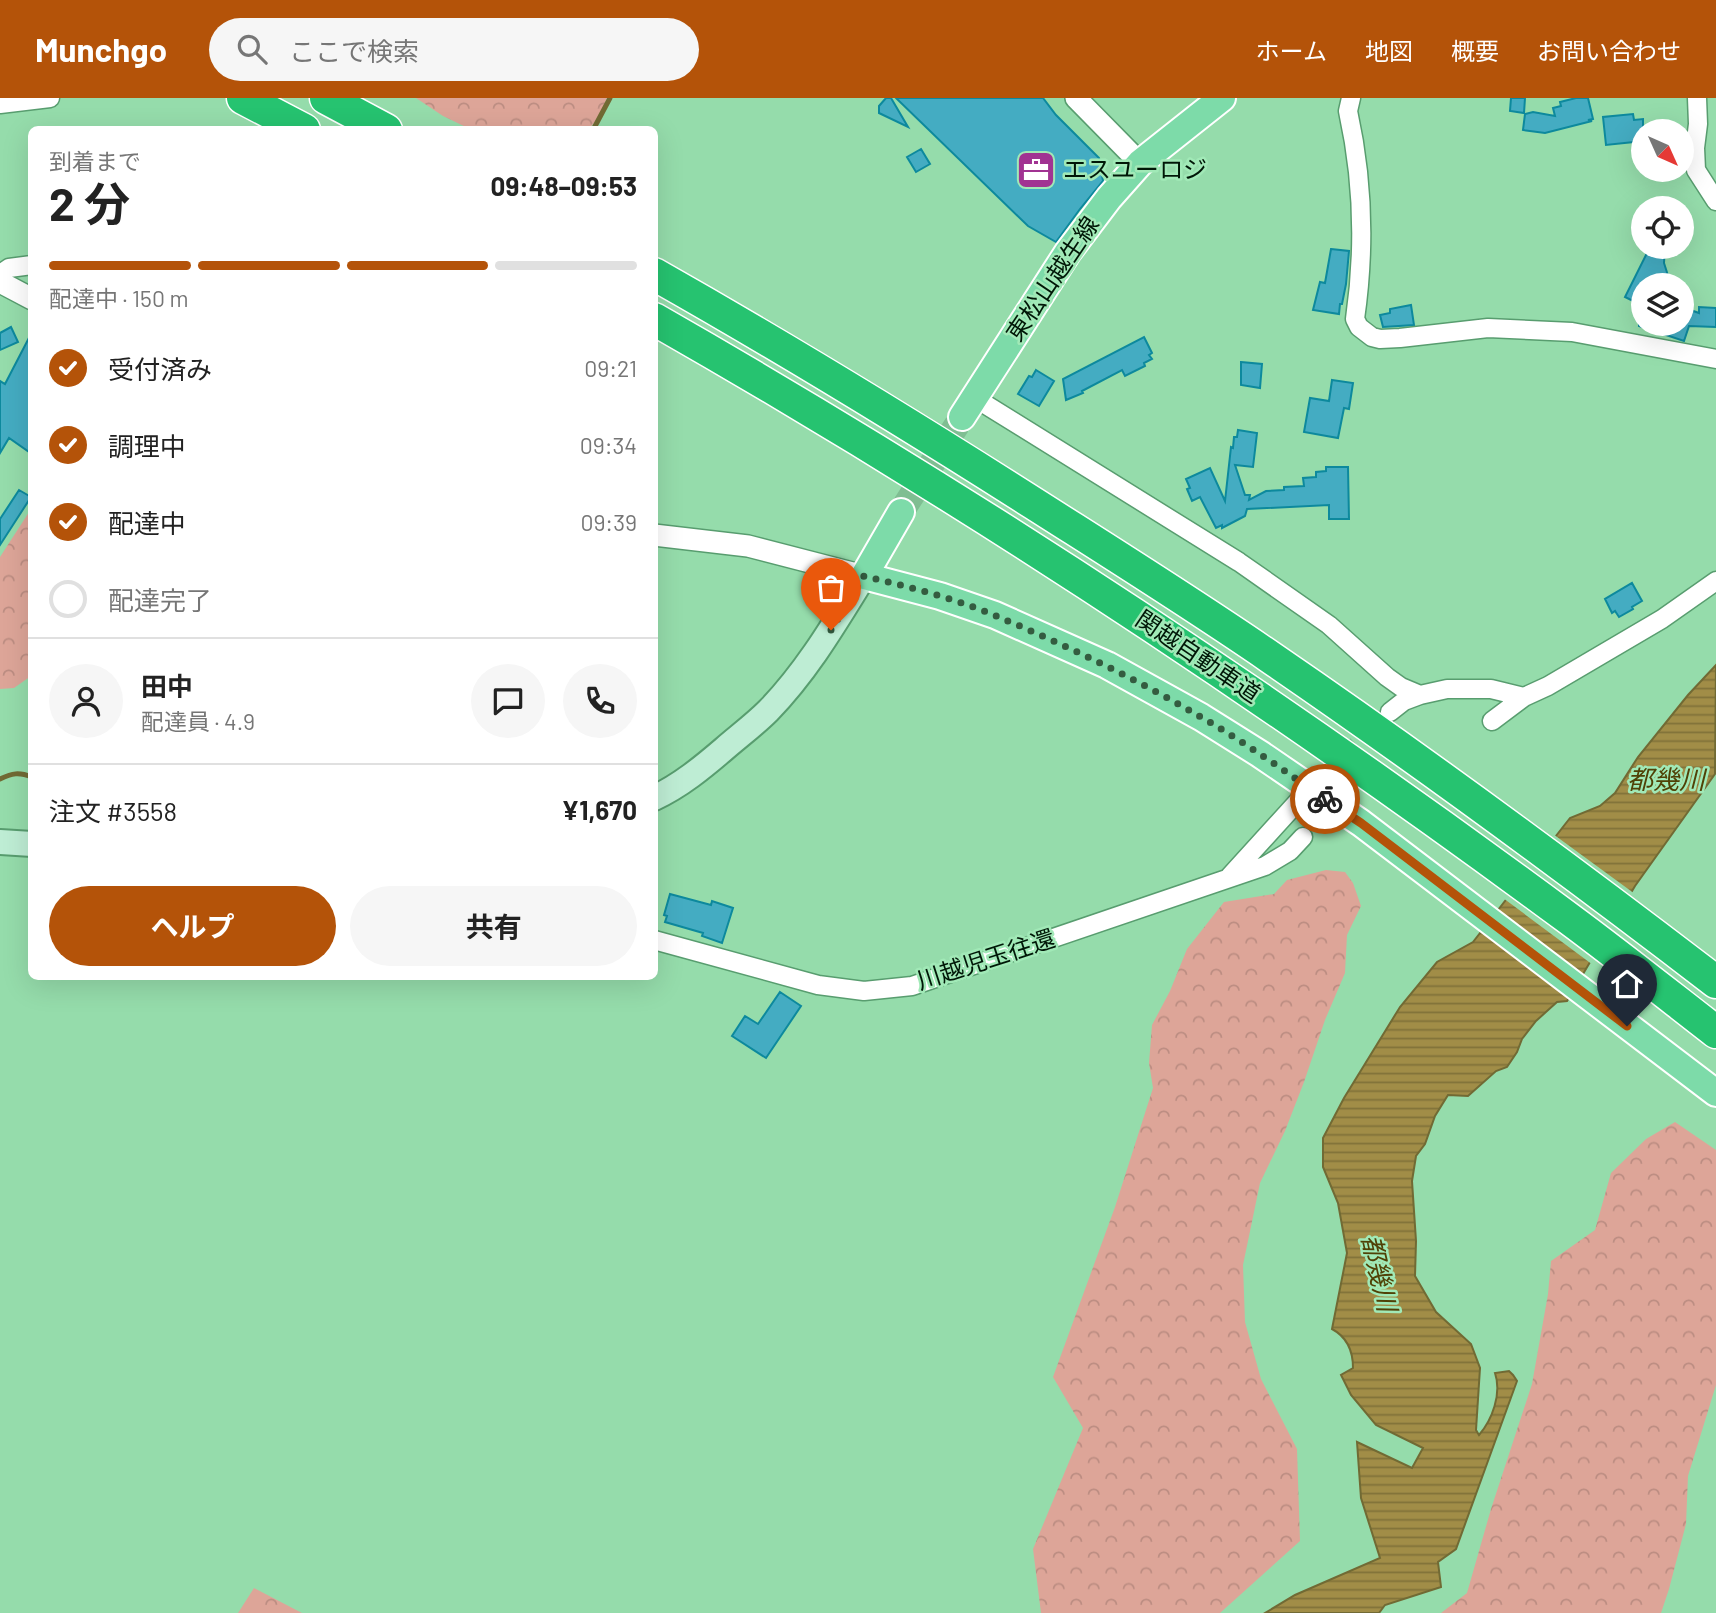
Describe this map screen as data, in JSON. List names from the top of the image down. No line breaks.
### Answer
{"streets":{"highway":["関越自動車道"],"main road":["東松山越生線"],"street":["川越児玉往還"]},"water":["都幾川"],"places":{"office":["エスユーロジ"]},"north":"bottom right","page":{"header":"Munchgo","search":"ここで検索","nav":["ホーム","地図","概要","お問い合わせ"],"heading":["2 分","到着まで","09:48–09:53"],"panel":["田中","配達員 · 4.9","注文 #3558","¥1,670"],"bar":"配達中 · 150 m","list":[["受付済み","09:21"],["調理中","09:34"],["配達中","09:39"],"配達完了"],"buttons":["ヘルプ","共有"]}}
